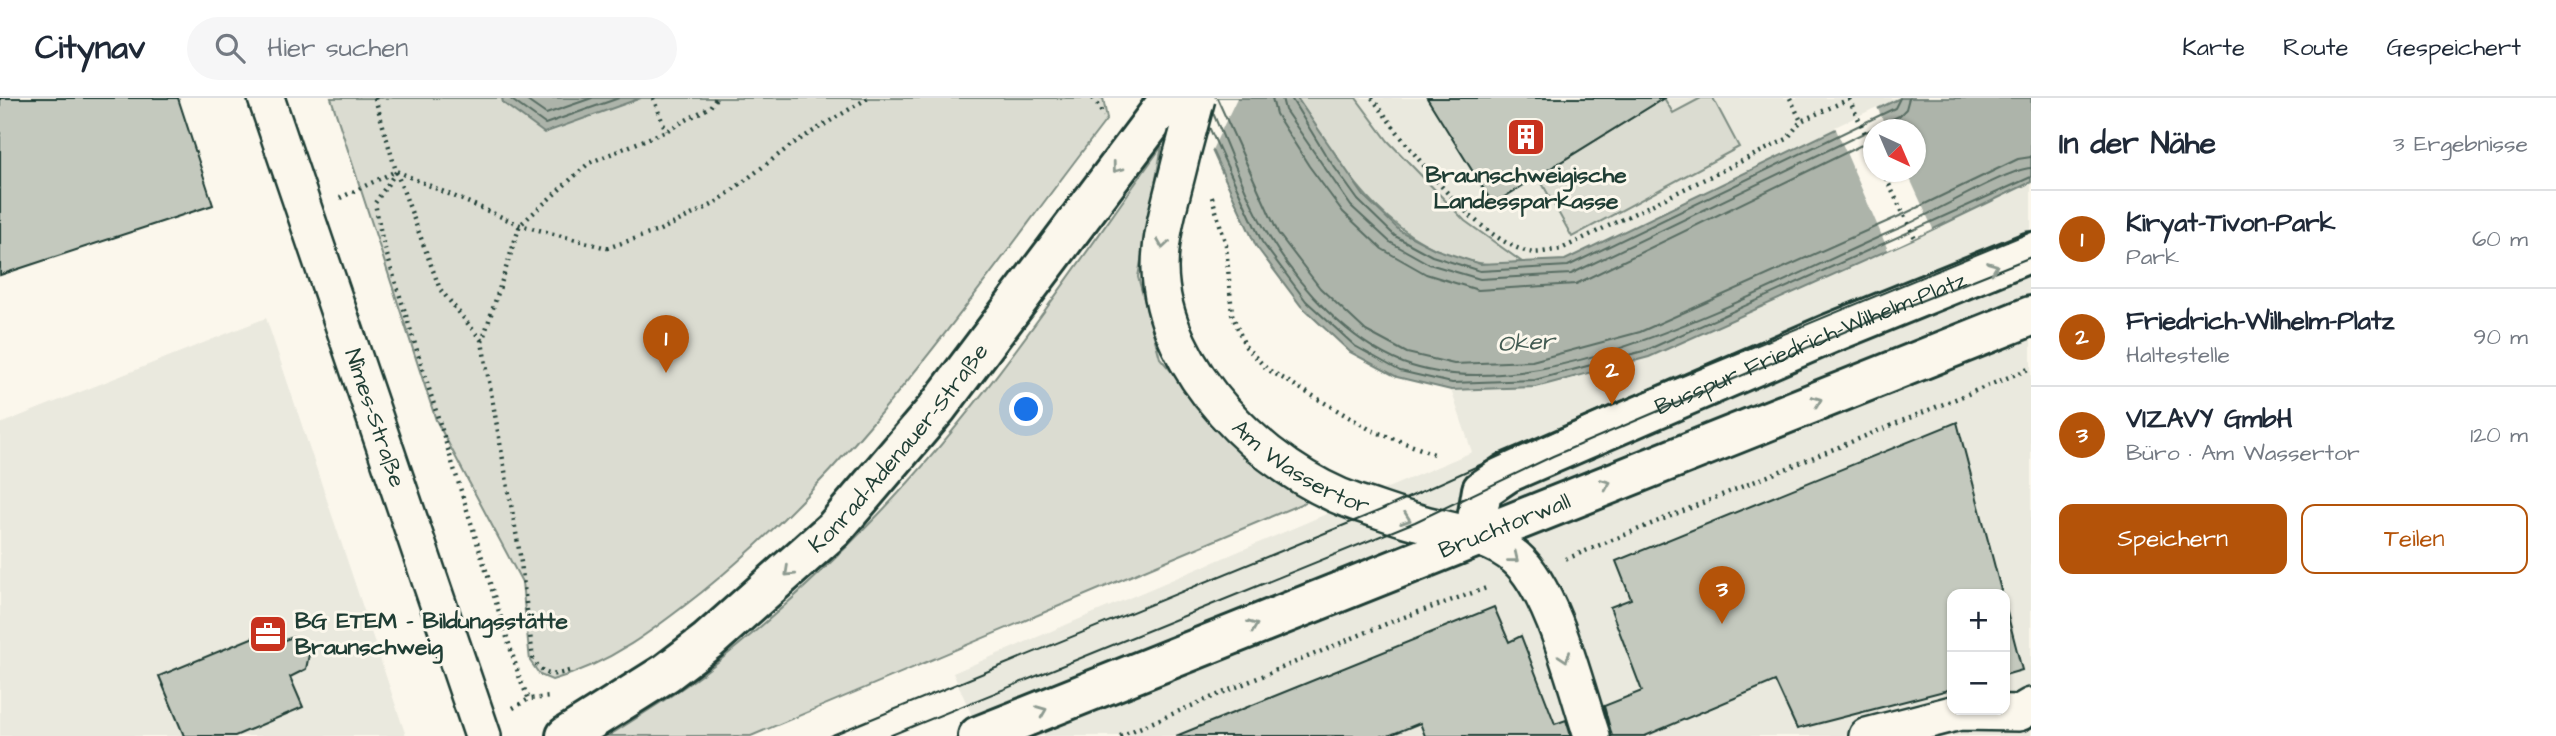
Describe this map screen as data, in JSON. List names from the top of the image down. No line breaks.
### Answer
{"streets":{"main road":["Busspur Friedrich-Wilhelm-Platz","Konrad-Adenauer-Straße","Bruchtorwall"],"street":["Nîmes-Straße","Am Wassertor"]},"crossings":[["Busspur Friedrich-Wilhelm-Platz","Am Wassertor"],["Busspur Friedrich-Wilhelm-Platz","Bruchtorwall"],["Am Wassertor","Bruchtorwall"]],"one_way":["Busspur Friedrich-Wilhelm-Platz","Konrad-Adenauer-Straße","Am Wassertor","Bruchtorwall"],"water":["Oker"],"places":{"building":["Braunschweigische Landessparkasse"],"office":["BG ETEM - Bildungsstätte Braunschweig"]},"north":"bottom right","page":{"header":"Citynav","search":"Hier suchen","nav":["Karte","Route","Gespeichert"],"heading":["In der Nähe","3 Ergebnisse"],"list":[{"mark":"1","name":"Kiryat-Tivon-Park","note":"Park","value":"60 m"},{"mark":"2","name":"Friedrich-Wilhelm-Platz","note":"Haltestelle","value":"90 m"},{"mark":"3","name":"VIZAVY GmbH","note":"Büro · Am Wassertor","value":"120 m"}],"pins":["1","2","3"],"buttons":["Speichern","Teilen"],"map_buttons":["+","−"]}}
